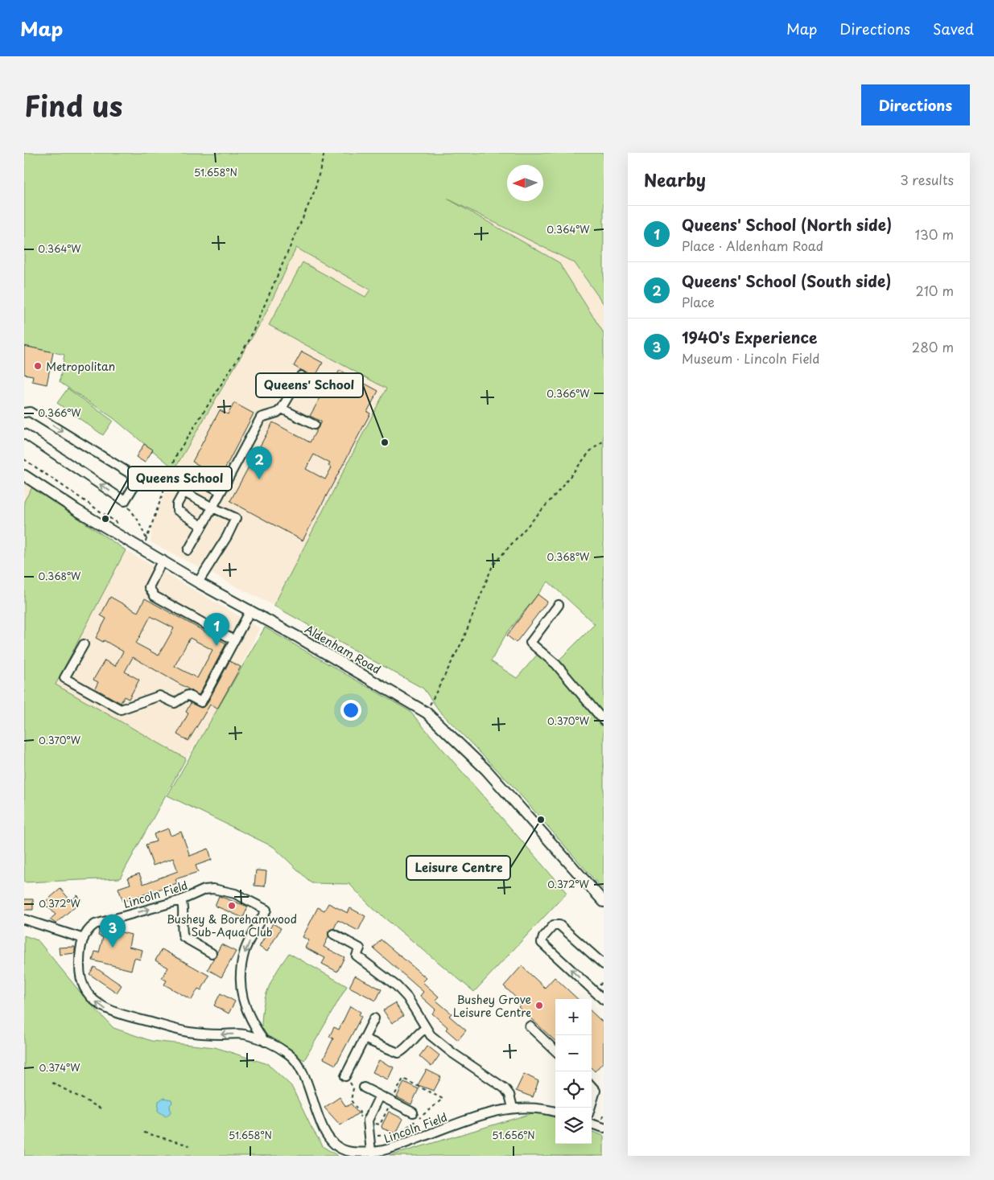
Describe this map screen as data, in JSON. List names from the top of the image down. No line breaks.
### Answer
{"streets":{"main road":["Aldenham Road"],"street":["Lincoln Field"]},"places":["Metropolitan","Queens' School","Queens School","Leisure Centre","Bushey & Borehamwood Sub-Aqua Club","Bushey Grove Leisure Centre"],"north":"left","page":{"header":"Map","nav":["Map","Directions","Saved"],"title":"Find us","buttons":"Directions","heading":["Nearby","3 results"],"list":[{"mark":"1","name":"Queens' School (North side)","note":"Place · Aldenham Road","value":"130 m"},{"mark":"2","name":"Queens' School (South side)","note":"Place","value":"210 m"},{"mark":"3","name":"1940's Experience","note":"Museum · Lincoln Field","value":"280 m"}],"pins":["2","1","3"],"map_buttons":["+","−"]},"coordinates":["51.658°N","0.364°W","0.366°W","0.368°W","0.370°W","0.372°W","0.374°W","51.656°N"]}
